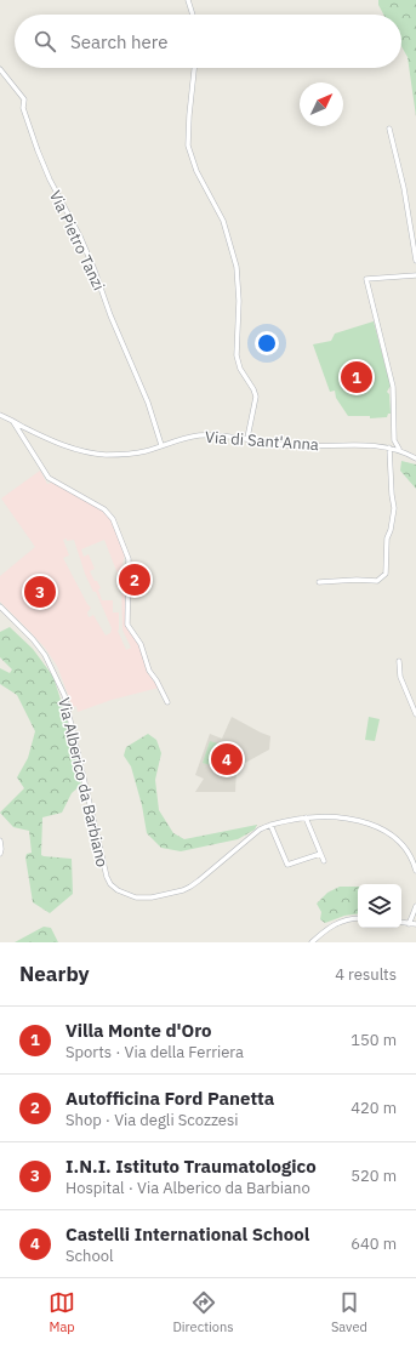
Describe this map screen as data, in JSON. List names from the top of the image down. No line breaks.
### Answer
{"streets":{"street":["Via Pietro Tanzi","Via di Sant'Anna","Via Alberico da Barbiano"]},"crossings":[["Via Pietro Tanzi","Via di Sant'Anna"]],"north":"top right","page":{"search":"Search here","pins":["1","2","3","4"],"heading":["Nearby","4 results"],"list":[{"mark":"1","name":"Villa Monte d'Oro","note":"Sports · Via della Ferriera","value":"150 m"},{"mark":"2","name":"Autofficina Ford Panetta","note":"Shop · Via degli Scozzesi","value":"420 m"},{"mark":"3","name":"I.N.I. Istituto Traumatologico","note":"Hospital · Via Alberico da Barbiano","value":"520 m"},{"mark":"4","name":"Castelli International School","note":"School","value":"640 m"}],"nav":["Map","Directions","Saved"]}}
